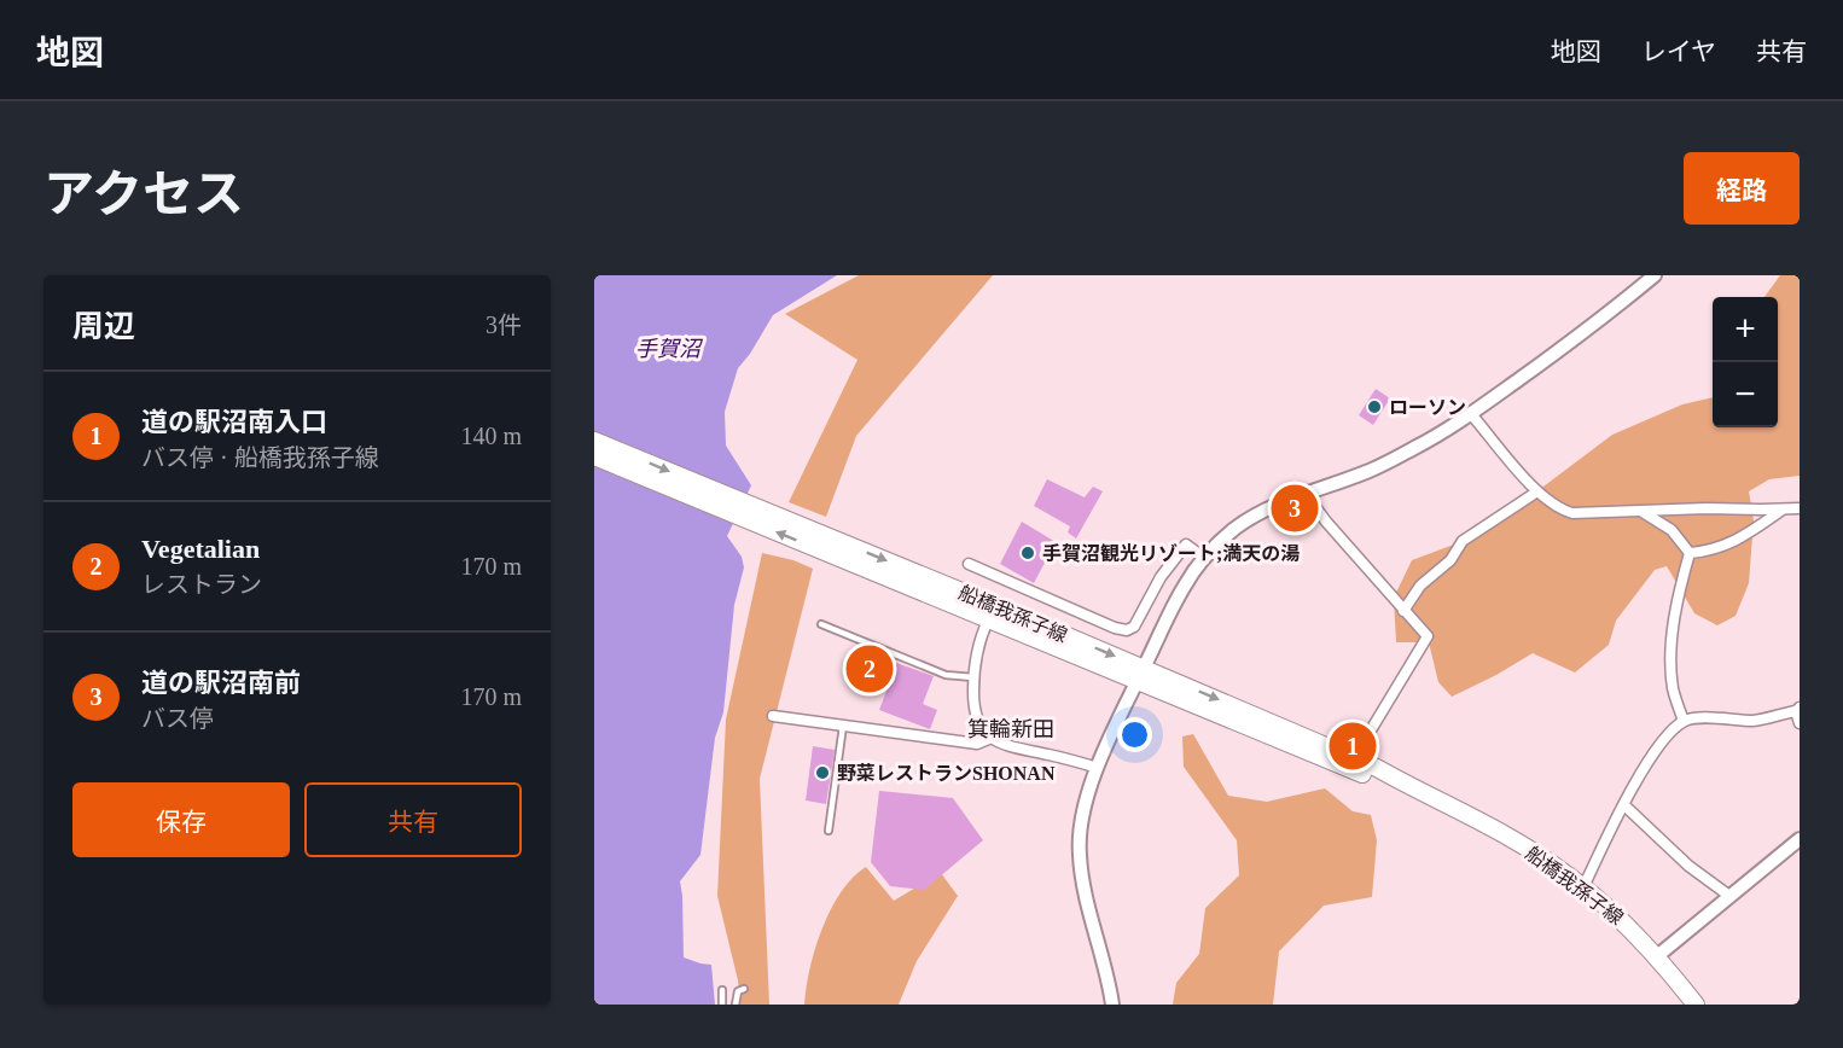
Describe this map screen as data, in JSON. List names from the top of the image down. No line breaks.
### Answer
{"streets":{"main road":["船橋我孫子線"]},"districts":["箕輪新田"],"water":["手賀沼"],"places":["ローソン","手賀沼観光リゾート;満天の湯","野菜レストランSHONAN"],"page":{"header":"地図","nav":["地図","レイヤ","共有"],"title":"アクセス","buttons":["経路",["保存","共有"]],"heading":["周辺","3件"],"map_buttons":["+","−"],"list":[{"mark":"1","name":"道の駅沼南入口","note":"バス停 · 船橋我孫子線","value":"140 m"},{"mark":"2","name":"Vegetalian","note":"レストラン","value":"170 m"},{"mark":"3","name":"道の駅沼南前","note":"バス停","value":"170 m"}],"pins":["3","2","1"]}}
